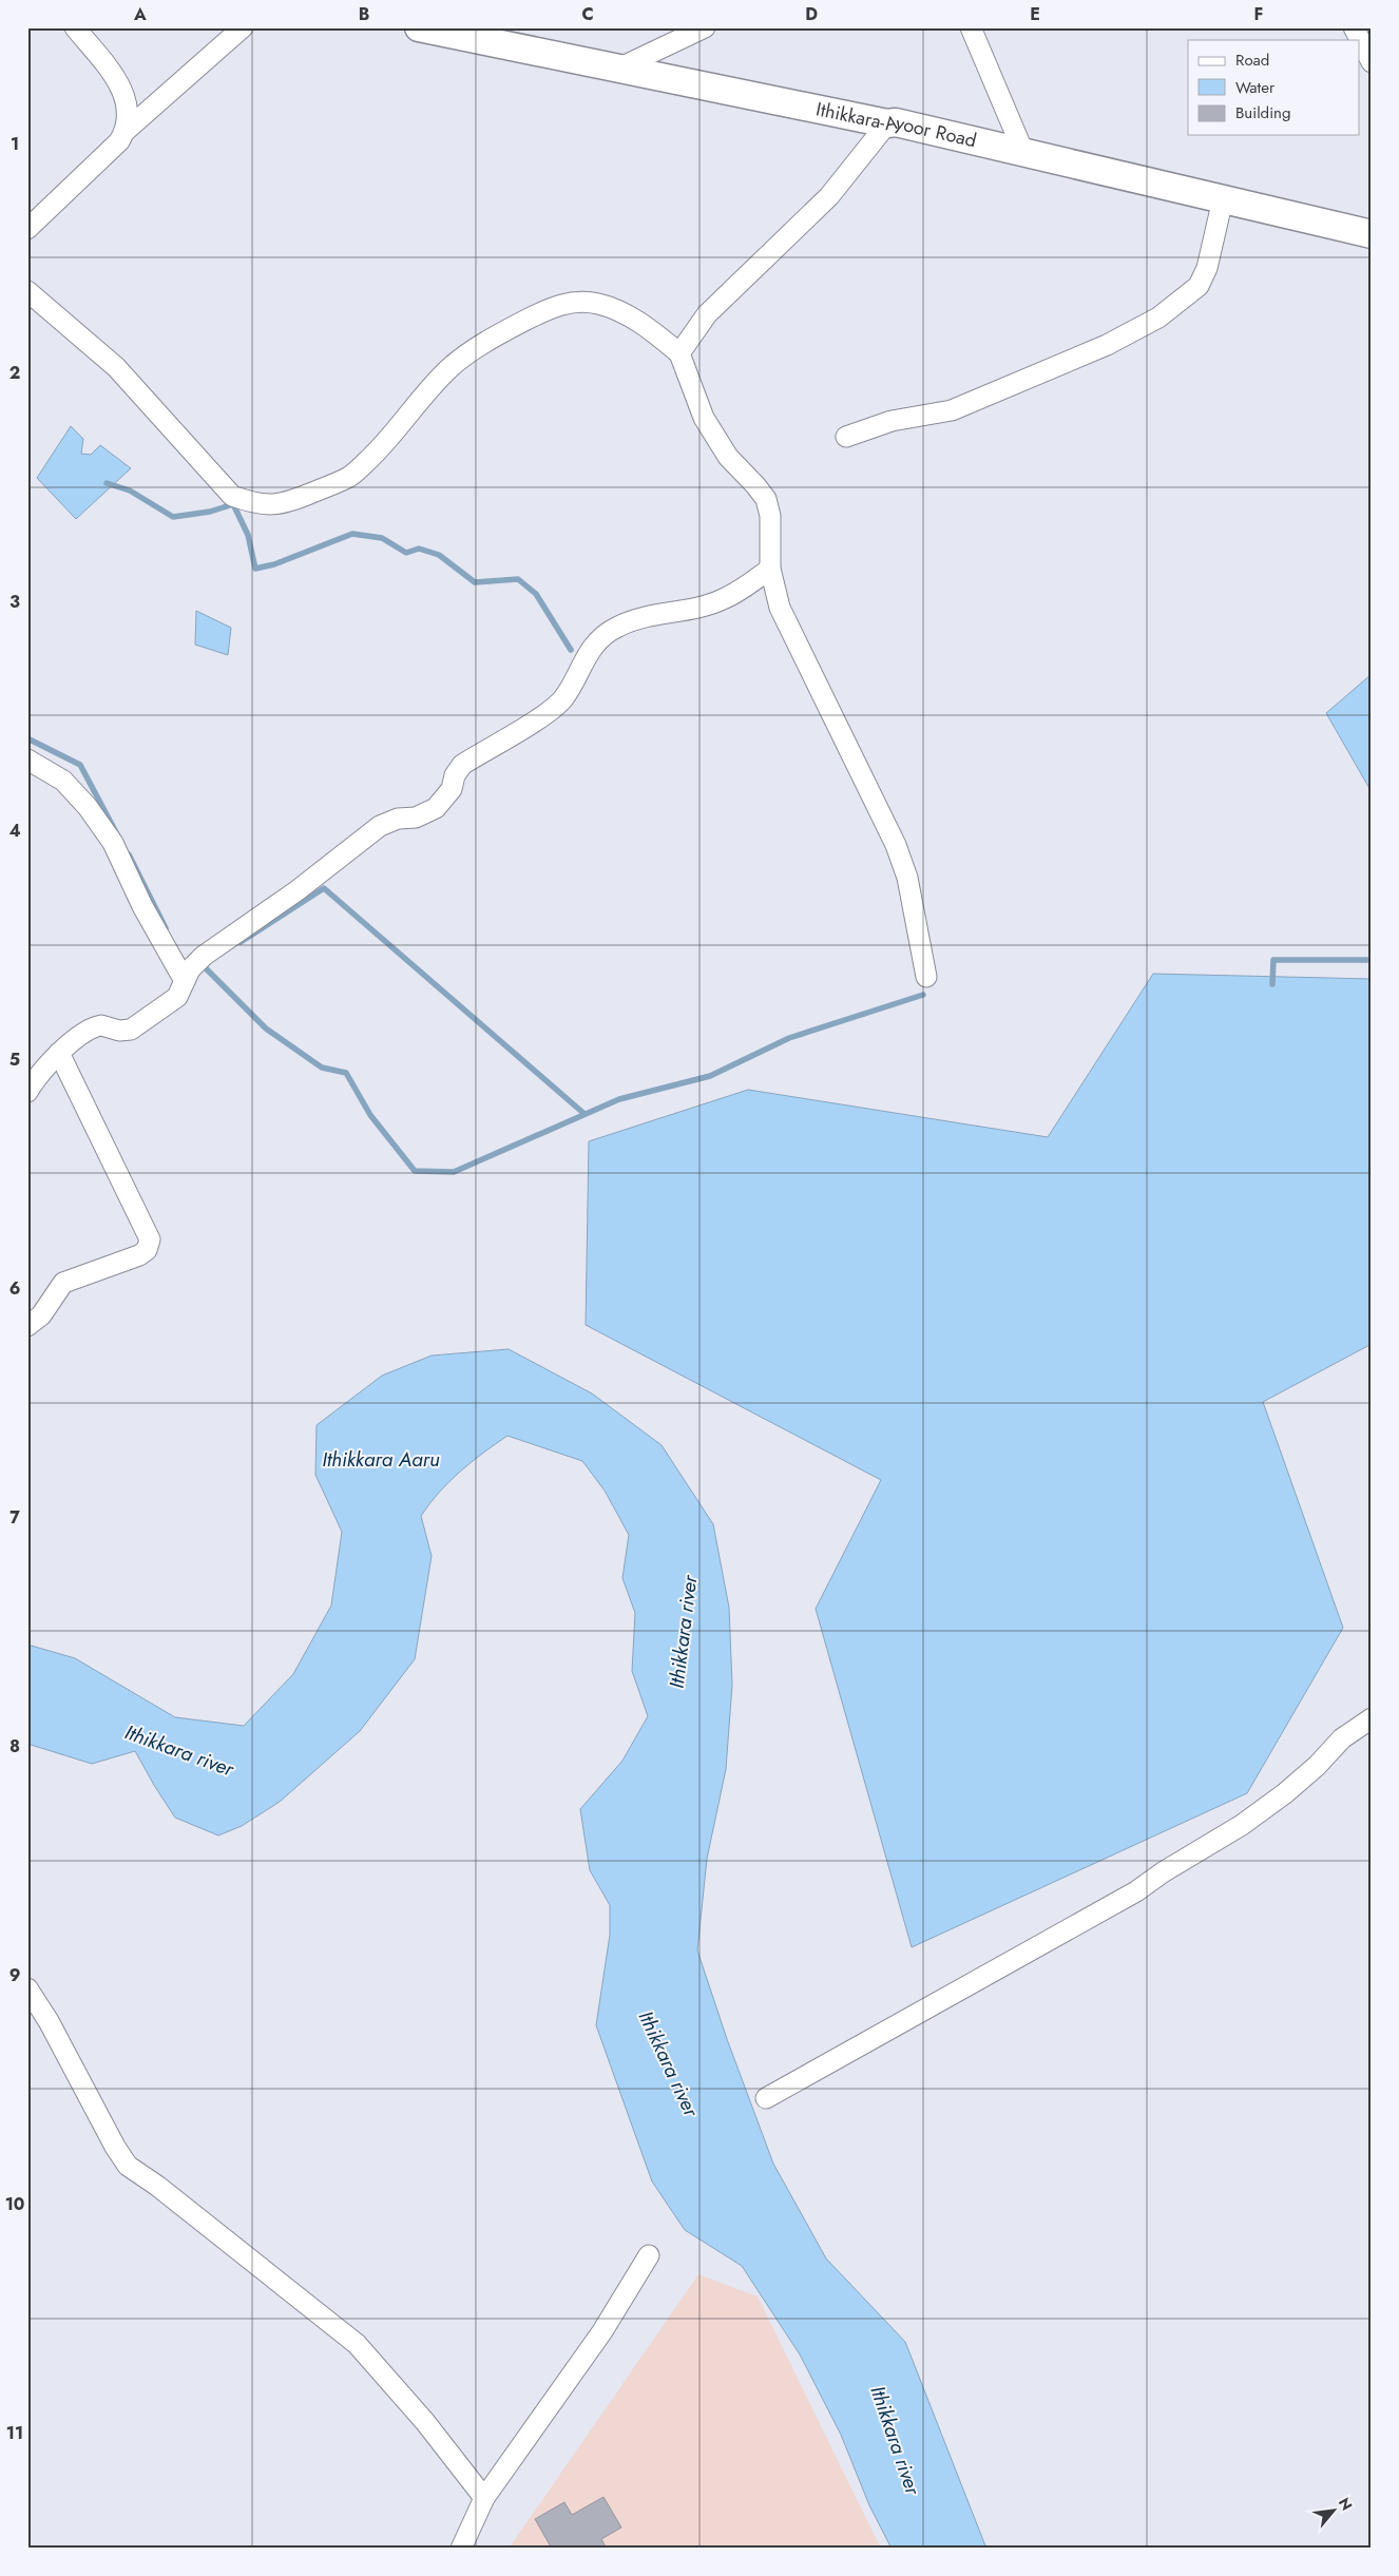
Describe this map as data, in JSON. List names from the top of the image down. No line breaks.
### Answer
{"streets":{"main road":["Ithikkara-Ayoor Road"]},"water":["Ithikkara Aaru","Ithikkara river"],"legend":["Road","Water","Building"],"north":"top right","grid":{"columns":["A","B","C","D","E","F"],"rows":["1","2","3","4","5","6","7","8","9","10","11"]}}
